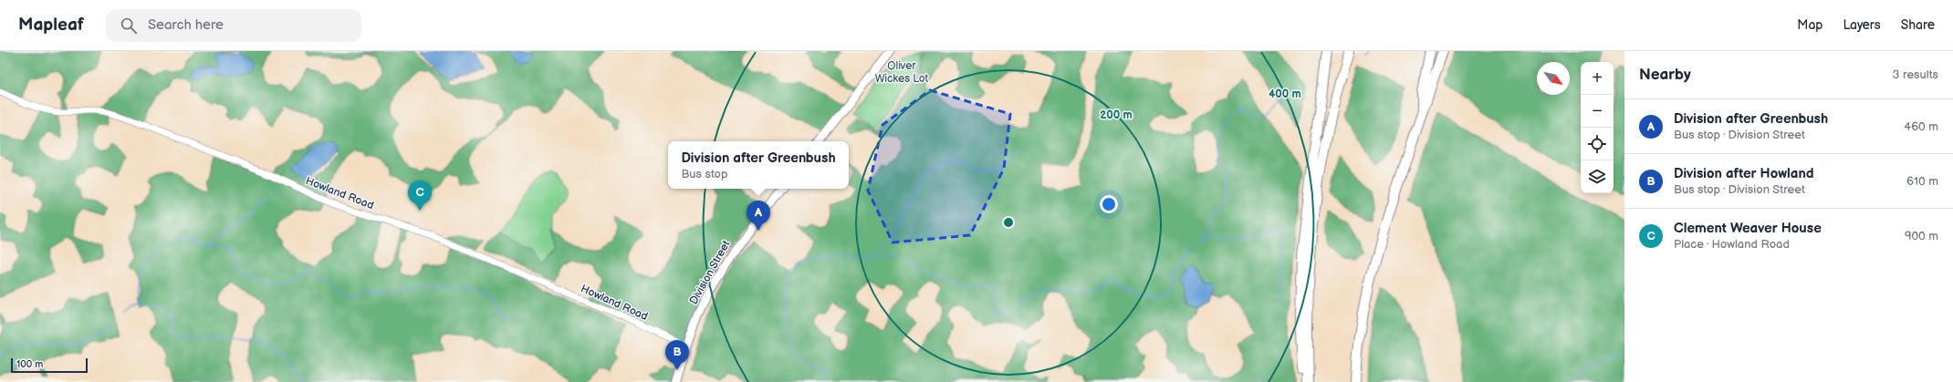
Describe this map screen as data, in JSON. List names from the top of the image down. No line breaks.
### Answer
{"streets":{"main road":["Division Street"],"street":["Howland Road"]},"crossings":[["Howland Road","Division Street"]],"parks":["Oliver Wickes Lot"],"scale_bar":"100 m","north":"bottom right","page":{"header":"Mapleaf","search":"Search here","nav":["Map","Layers","Share"],"heading":["Nearby","3 results"],"map_buttons":["+","−"],"list":[{"mark":"A","name":"Division after Greenbush","note":"Bus stop · Division Street","value":"460 m"},{"mark":"B","name":"Division after Howland","note":"Bus stop · Division Street","value":"610 m"},{"mark":"C","name":"Clement Weaver House","note":"Place · Howland Road","value":"900 m"}],"popup":["Division after Greenbush","Bus stop"],"pins":["C","A","B"],"scale":"100 m"},"rings":["400 m","200 m"]}
